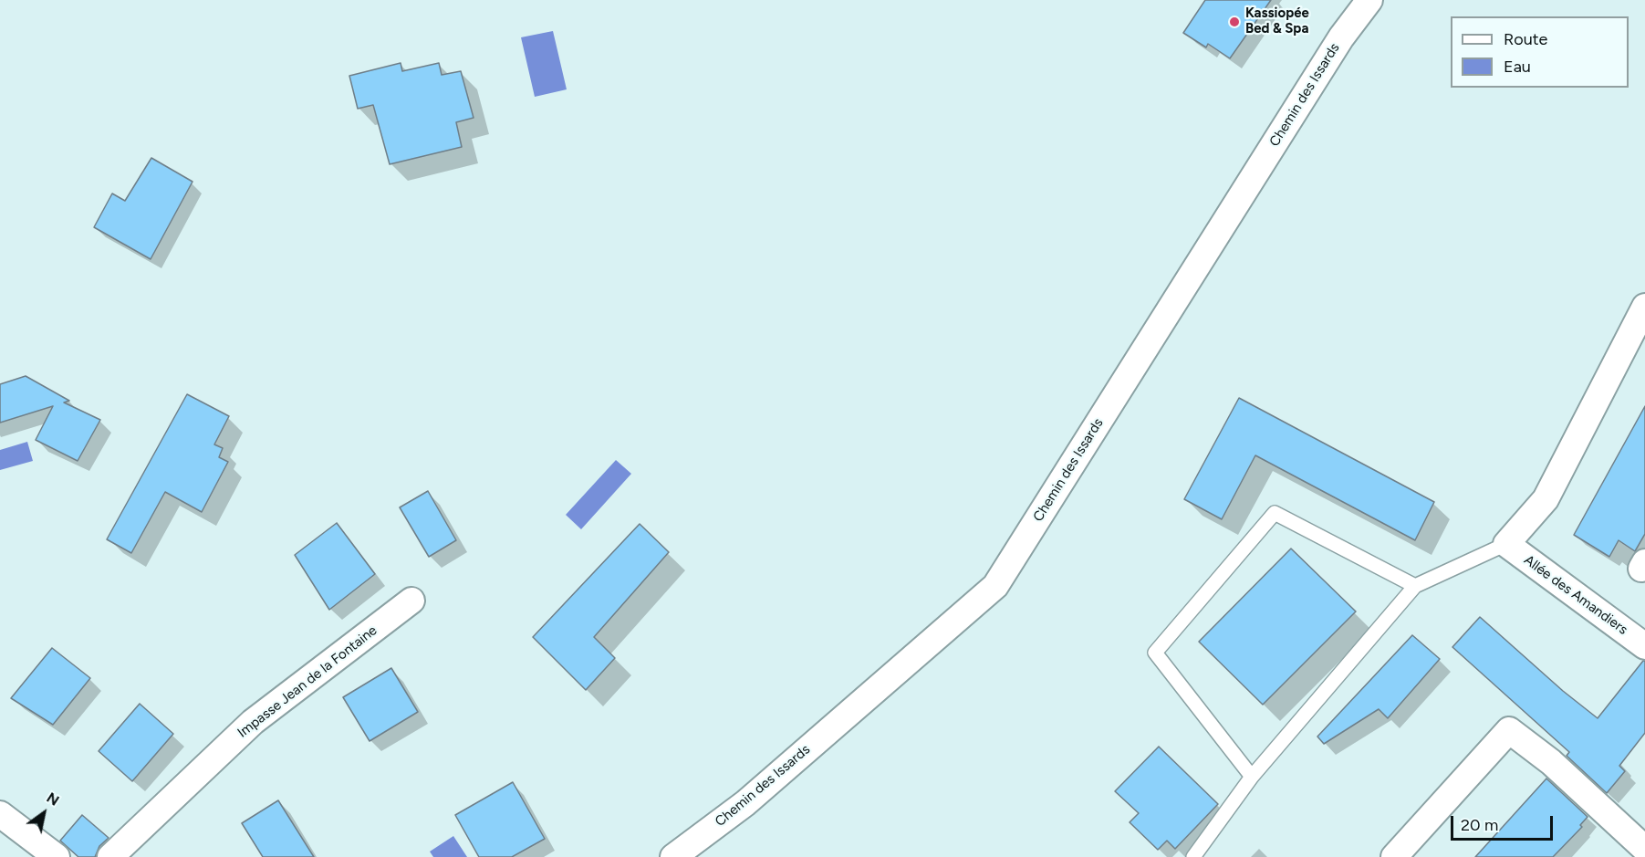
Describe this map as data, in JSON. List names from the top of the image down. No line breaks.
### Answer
{"streets":{"street":["Chemin des Issards","Allée des Amandiers","Impasse Jean de la Fontaine"]},"places":["Kassiopée Bed & Spa"],"legend":["Route","Eau"],"scale_bar":"20 m","north":"top right"}
